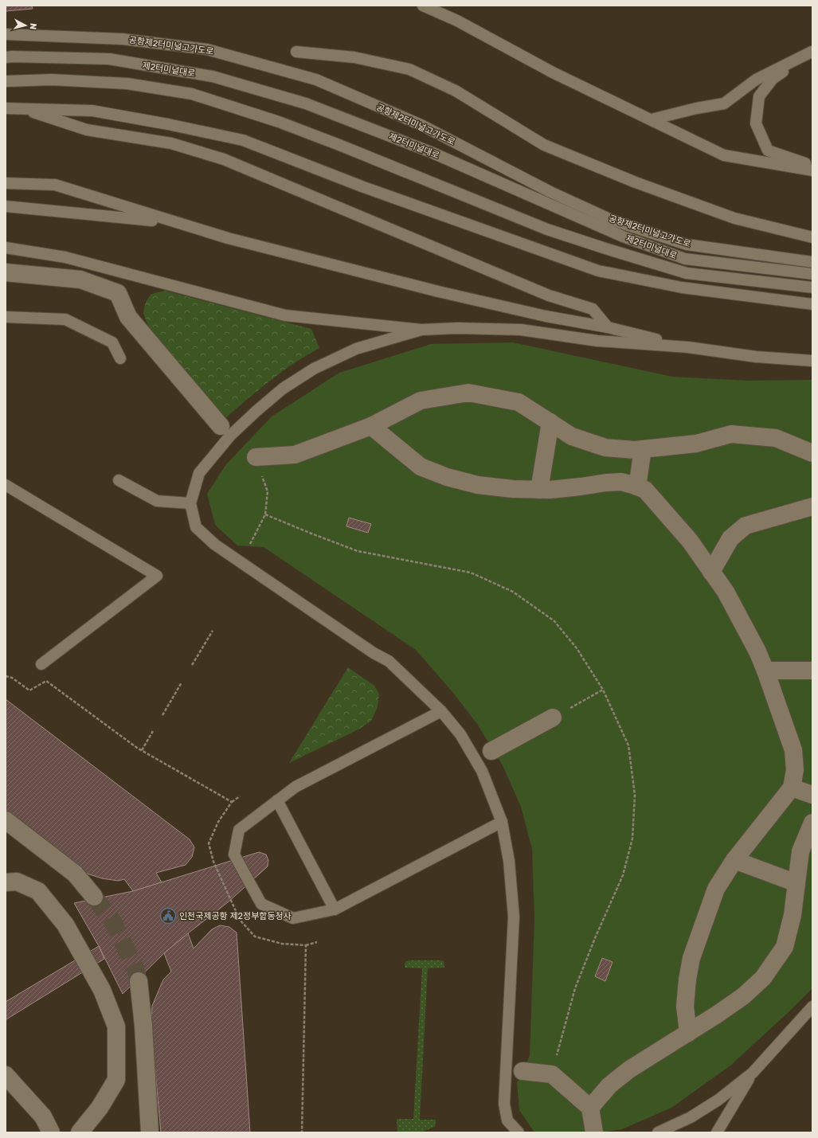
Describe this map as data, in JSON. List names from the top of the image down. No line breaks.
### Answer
{"streets":{"lane":["공항제2터미널고가도로","제2터미널대로"]},"places":{"public building":["인천국제공항 제2정부합동청사"]},"north":"right"}
